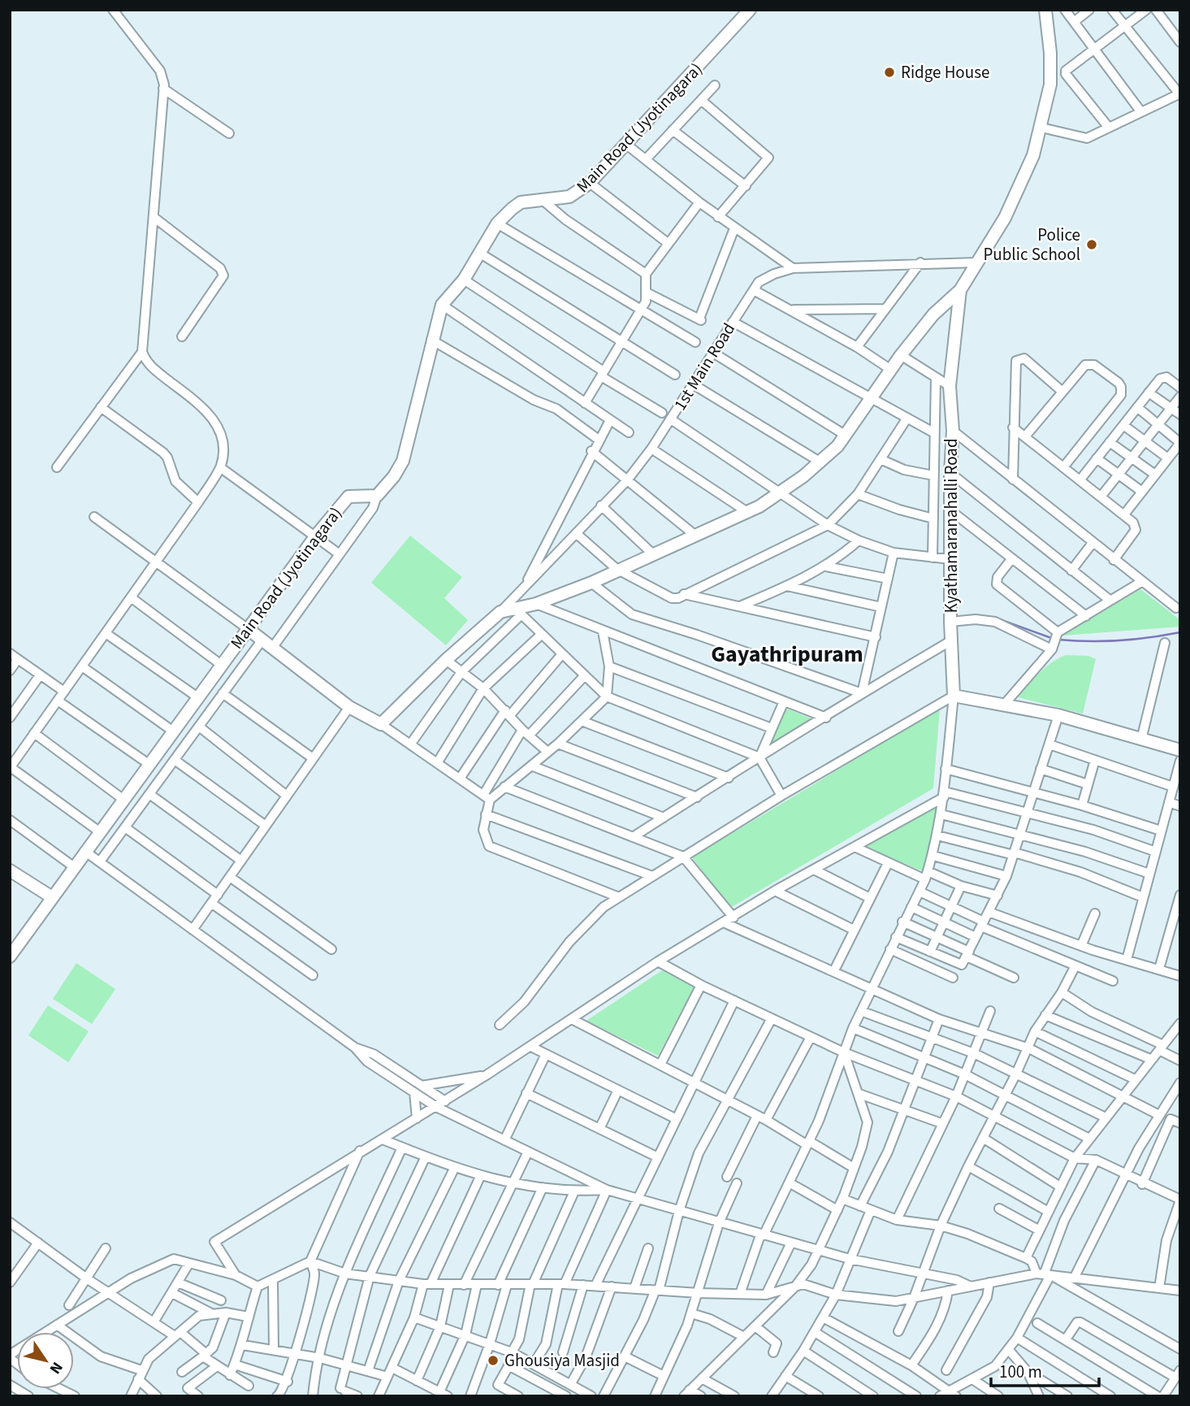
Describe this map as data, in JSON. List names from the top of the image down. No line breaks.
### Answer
{"streets":{"street":["Main Road (Jyotinagara)","1st Main Road","Kyathamaranahalli Road"]},"crossings":[["1st Main Road","Kyathamaranahalli Road"]],"districts":["Gayathripuram"],"places":["Ridge House","Police Public School","Ghousiya Masjid"],"scale_bar":"100 m","north":"bottom right"}
